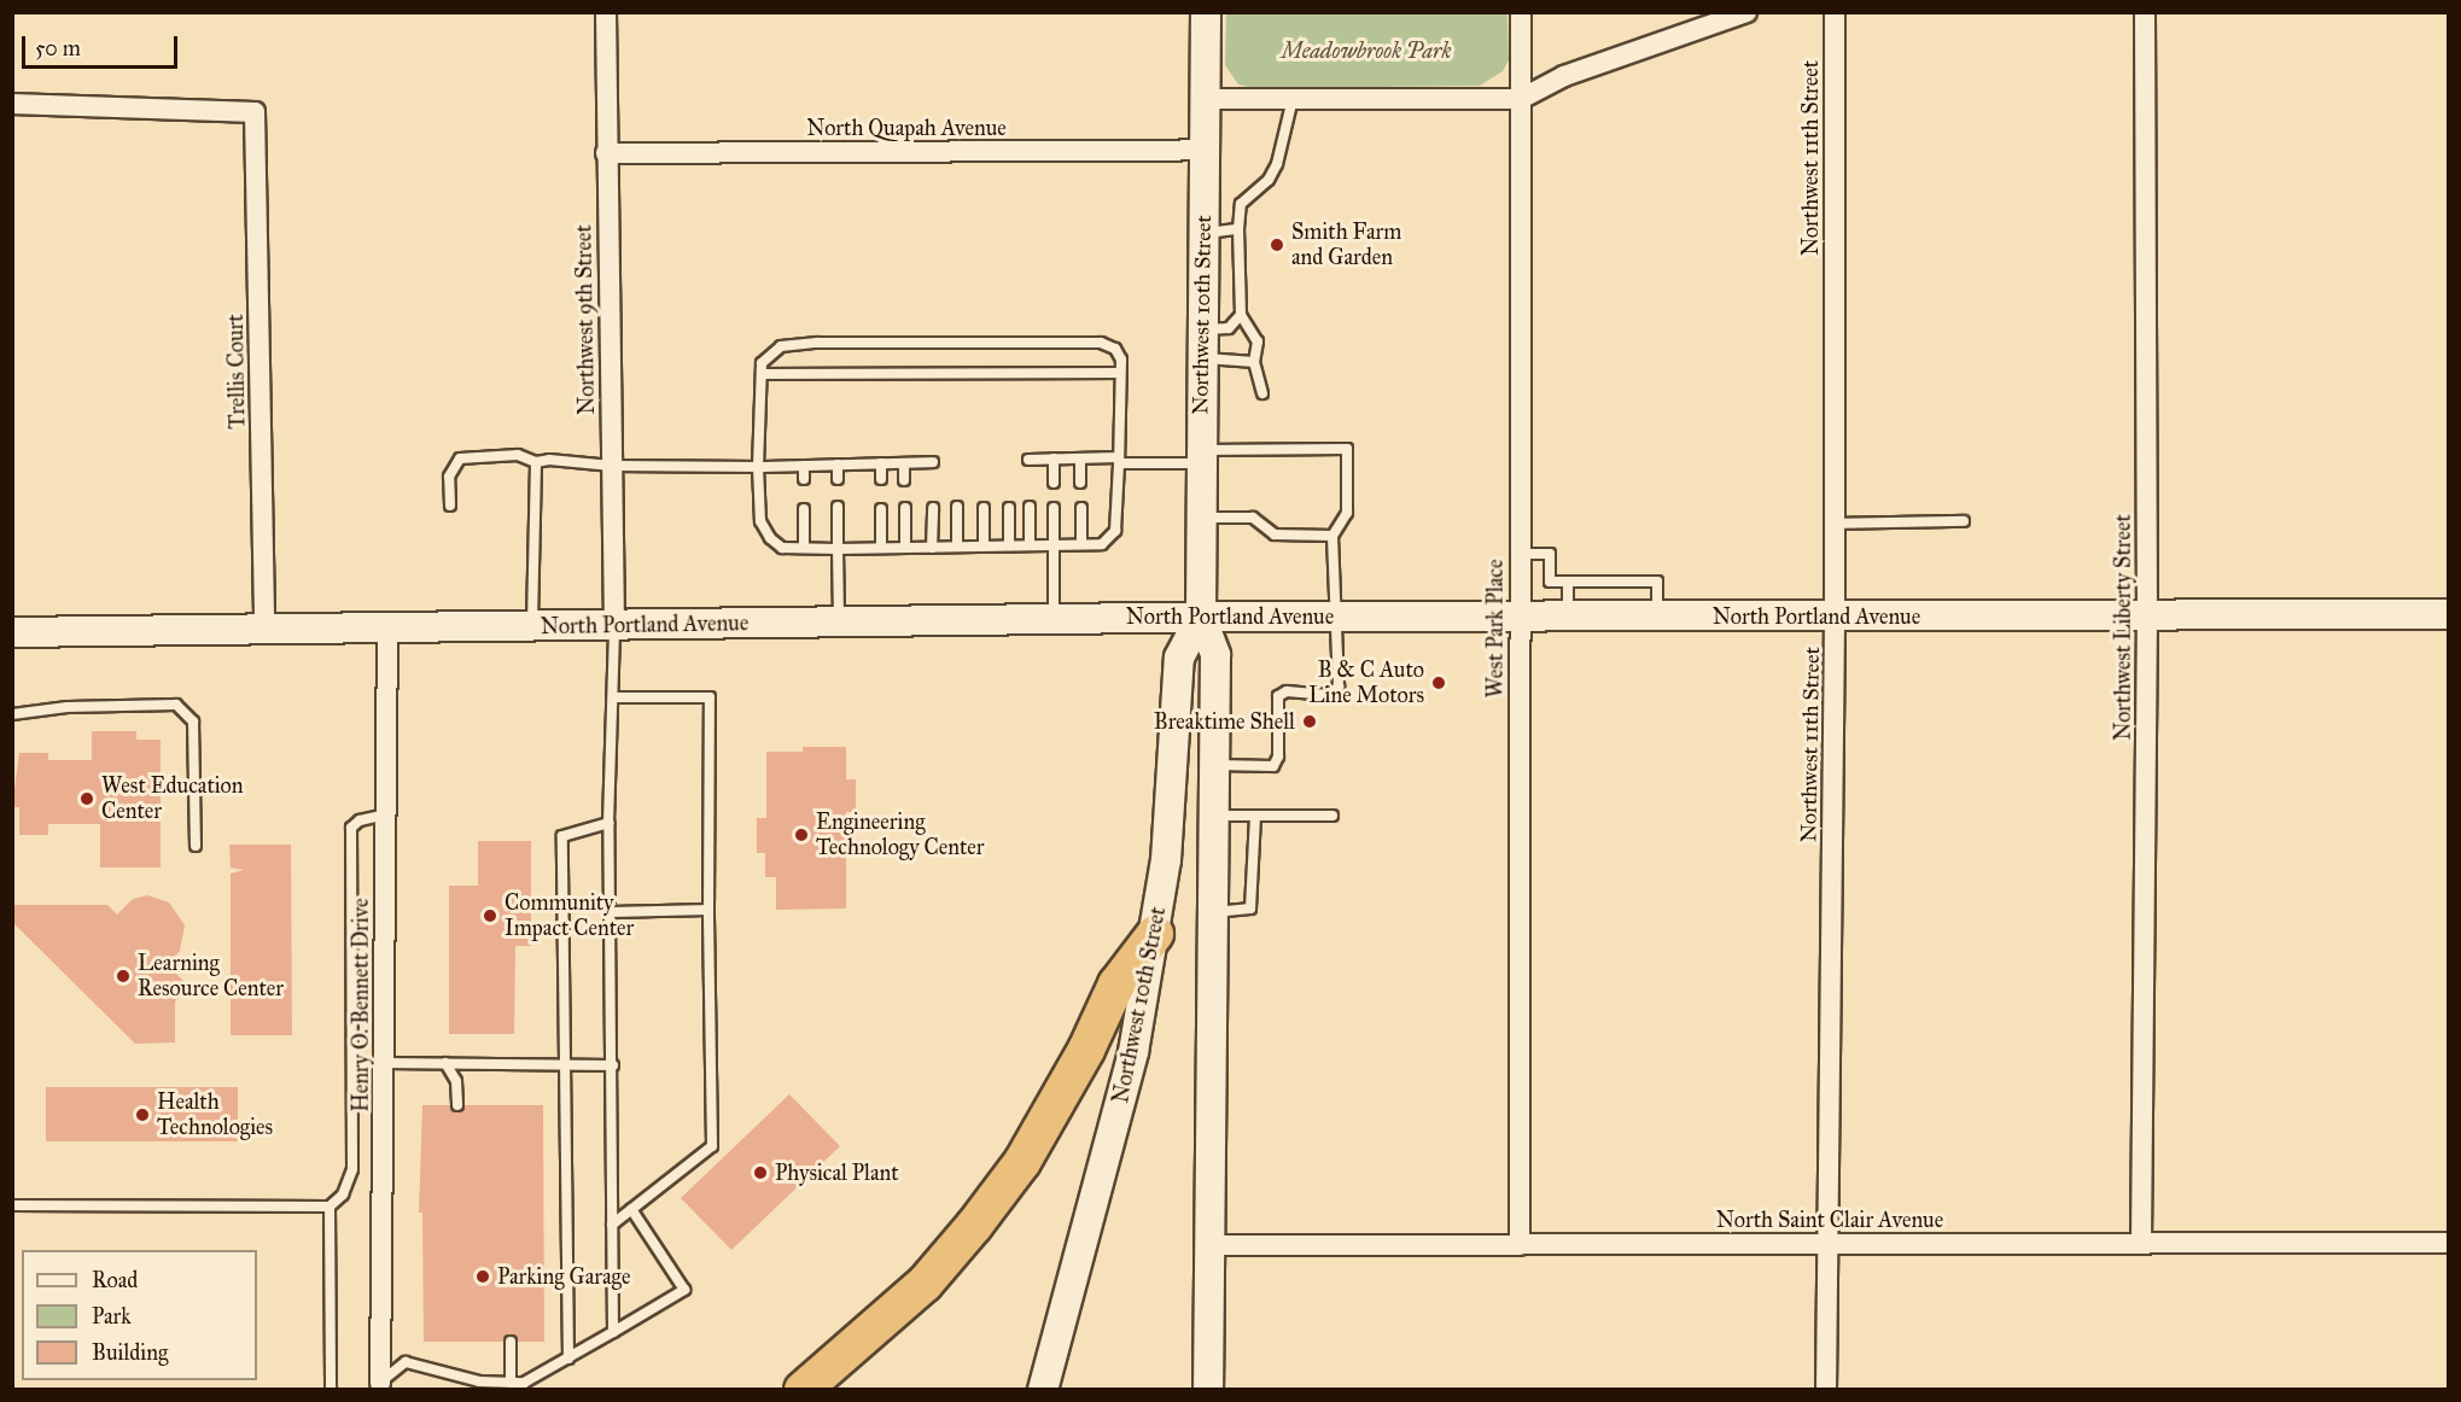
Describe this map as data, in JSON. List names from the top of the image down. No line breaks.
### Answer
{"streets":{"main road":["Northwest 10th Street","North Portland Avenue"],"street":["North Quapah Avenue","Northwest 11th Street","Northwest 9th Street","Trellis Court","Northwest Liberty Street","West Park Place","Henry O. Bennett Drive","North Saint Clair Avenue"]},"crossings":[["North Quapah Avenue","Northwest 10th Street"],["North Quapah Avenue","Northwest 9th Street"],["Northwest 11th Street","North Portland Avenue"],["Northwest 11th Street","North Saint Clair Avenue"],["Northwest 10th Street","North Portland Avenue"],["Northwest 10th Street","North Saint Clair Avenue"],["Northwest 9th Street","North Portland Avenue"],["Trellis Court","North Portland Avenue"],["North Portland Avenue","Northwest Liberty Street"],["North Portland Avenue","West Park Place"],["North Portland Avenue","Henry O. Bennett Drive"],["Northwest Liberty Street","North Saint Clair Avenue"],["West Park Place","North Saint Clair Avenue"]],"parks":["Meadowbrook Park"],"places":["Smith Farm and Garden","B & C Auto Line Motors","Breaktime Shell","West Education Center","Engineering Technology Center","Community Impact Center","Learning Resource Center","Health Technologies","Physical Plant","Parking Garage"],"legend":["Road","Park","Building"],"scale_bar":"50 m"}
